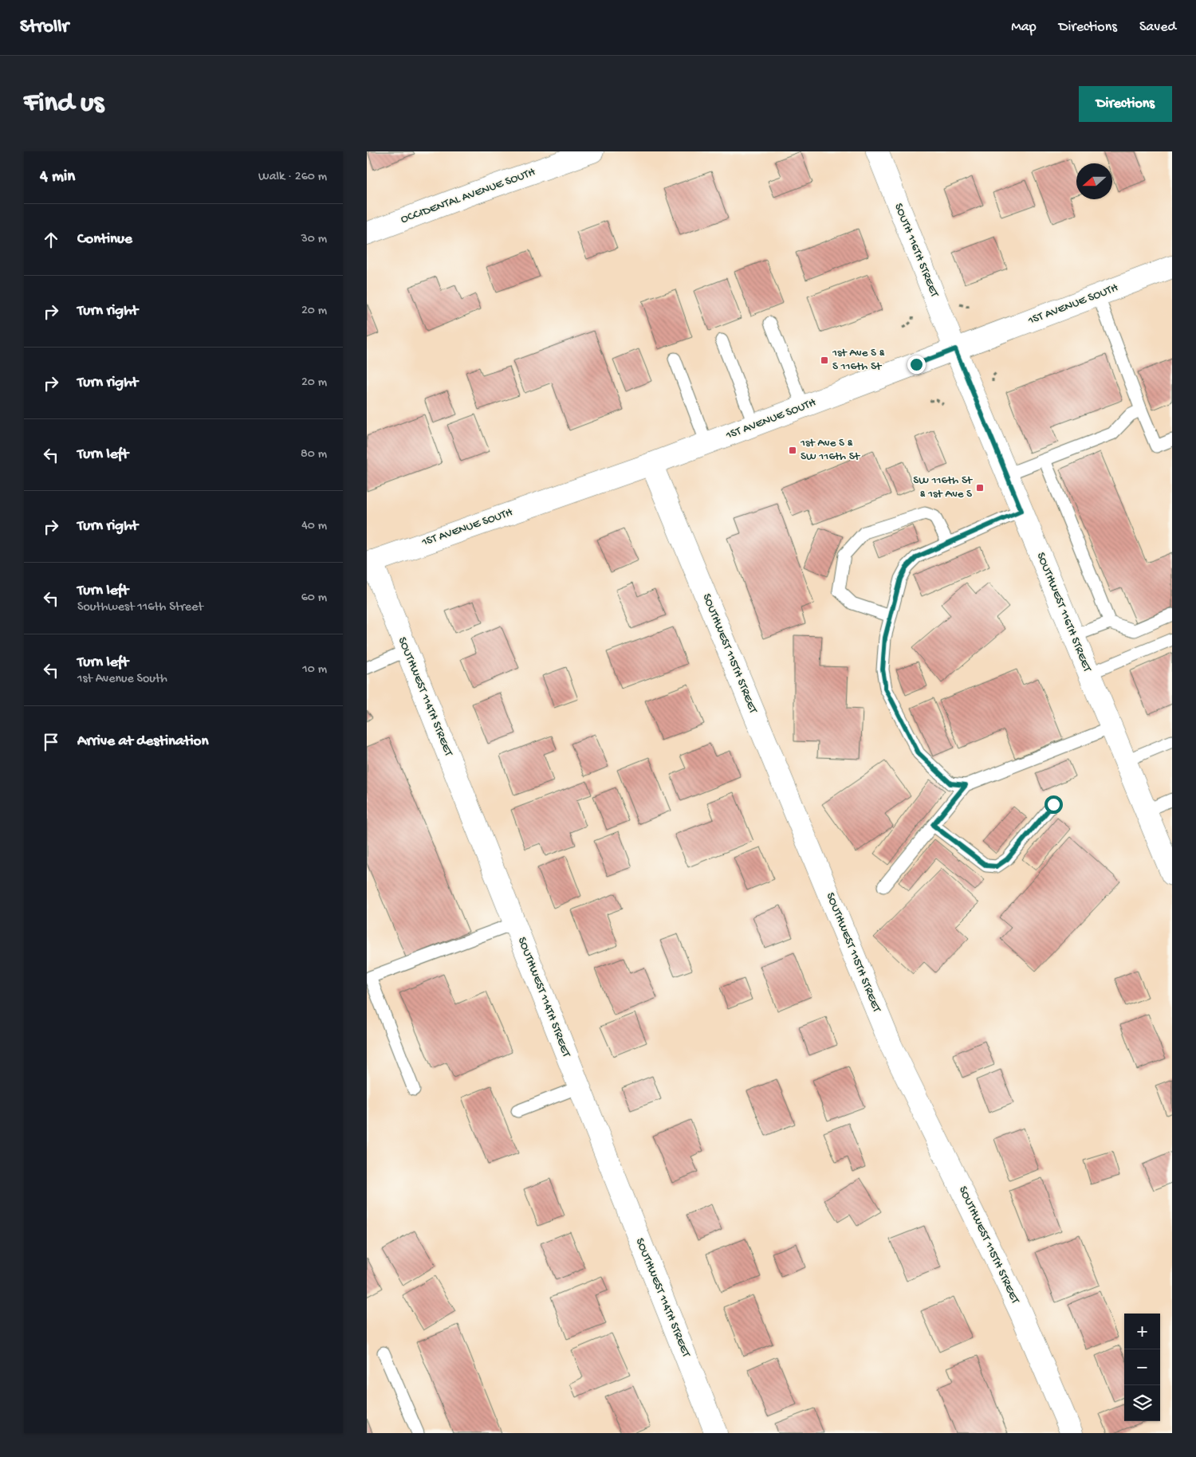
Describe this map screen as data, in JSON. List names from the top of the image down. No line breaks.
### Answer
{"streets":{"street":["OCCIDENTAL AVENUE SOUTH","SOUTH 116TH STREET","1ST AVENUE SOUTH","SOUTHWEST 116TH STREET","SOUTHWEST 115TH STREET","SOUTHWEST 114TH STREET"]},"crossings":[["SOUTH 116TH STREET","1ST AVENUE SOUTH"],["SOUTH 116TH STREET","SOUTHWEST 116TH STREET"],["1ST AVENUE SOUTH","SOUTHWEST 116TH STREET"],["1ST AVENUE SOUTH","SOUTHWEST 115TH STREET"],["1ST AVENUE SOUTH","SOUTHWEST 114TH STREET"]],"places":{"transit":["1st Ave S & S 116th St","1st Ave S & SW 116th St","SW 116th St & 1st Ave S"]},"north":"left","page":{"header":"Strollr","nav":["Map","Directions","Saved"],"buttons":"Directions","title":"Find us","heading":["4 min","Walk · 260 m"],"list":[["Continue","30 m"],["Turn right","20 m"],["Turn right","20 m"],["Turn left","80 m"],["Turn right","40 m"],["Turn left","Southwest 116th Street","60 m"],["Turn left","1st Avenue South","10 m"],"Arrive at destination"],"map_buttons":["+","−"]}}
